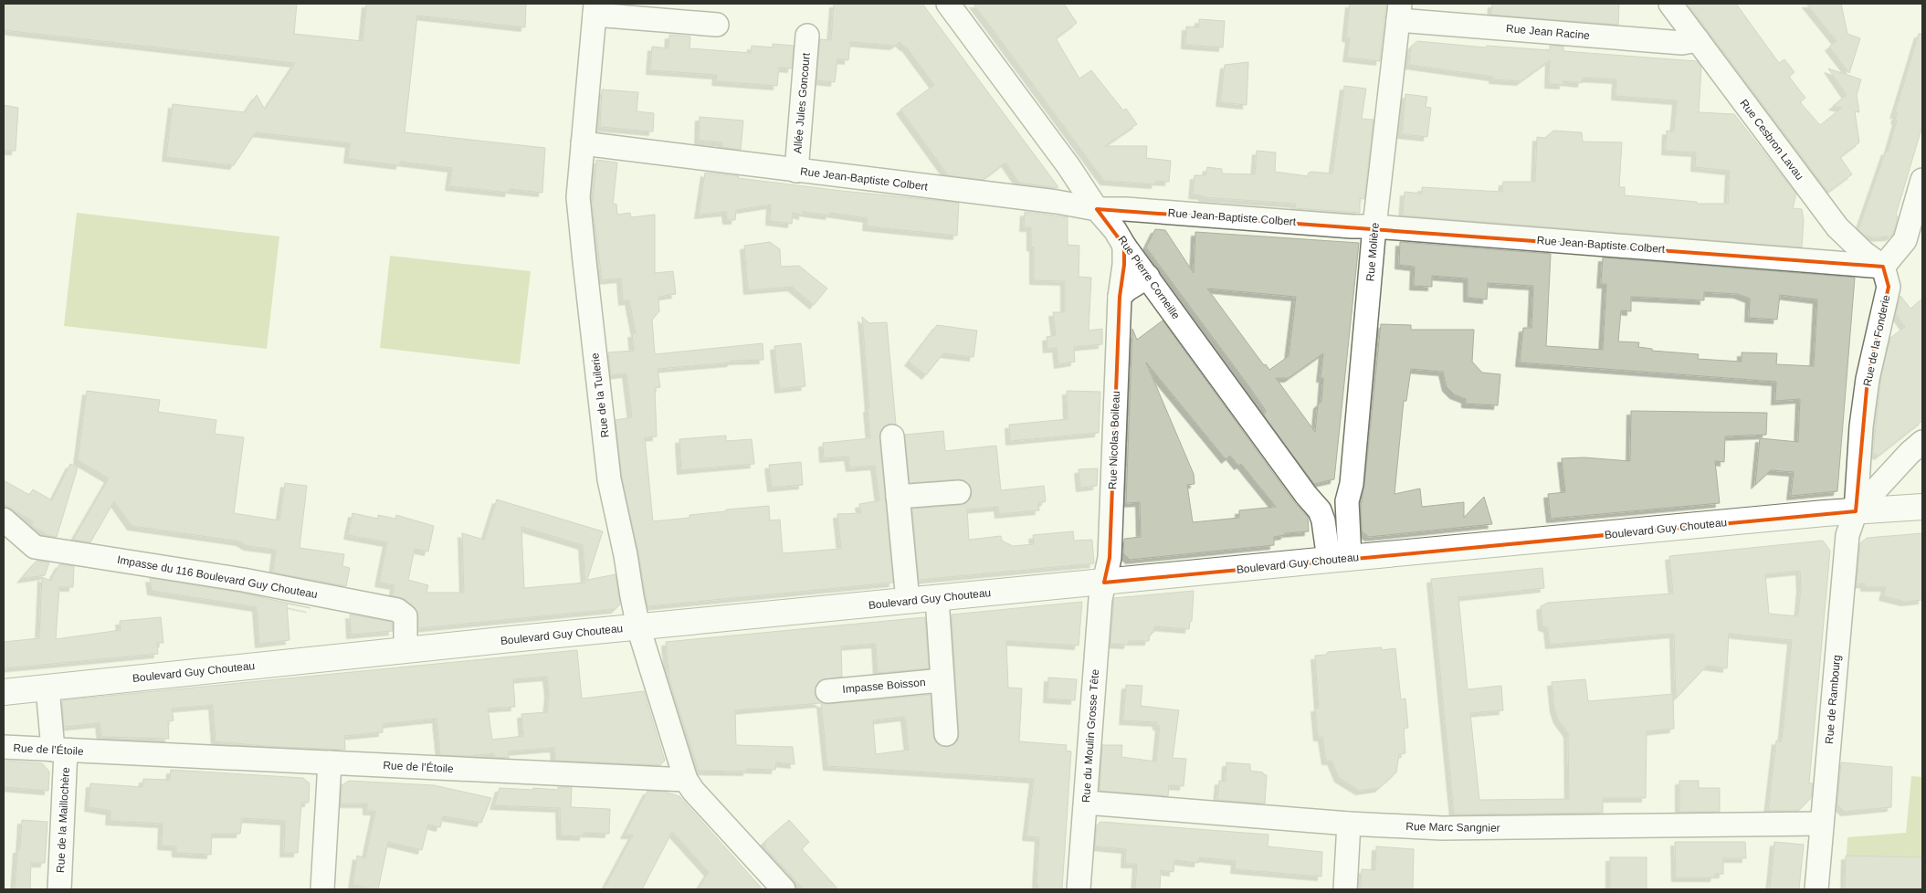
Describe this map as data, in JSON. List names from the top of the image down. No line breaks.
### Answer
{"streets":{"main road":["Boulevard Guy Chouteau"],"street":["Rue Jean Racine","Allée Jules Goncourt","Rue Cesbron Lavau","Rue Jean-Baptiste Colbert","Rue Molière","Rue Pierre Corneille","Rue de la Fonderie","Rue de la Tuilerie","Rue Nicolas Boileau","Impasse du 116 Boulevard Guy Chouteau","Impasse Boisson","Rue de Rambourg","Rue du Moulin Grosse Tête","Rue de l’Étoile","Rue de la Maillochère","Rue Marc Sangnier"]},"crossings":[["Rue Jean Racine","Rue Cesbron Lavau"],["Rue Jean Racine","Rue Molière"],["Allée Jules Goncourt","Rue Jean-Baptiste Colbert"],["Rue Cesbron Lavau","Rue Jean-Baptiste Colbert"],["Rue Cesbron Lavau","Rue de la Fonderie"],["Rue Jean-Baptiste Colbert","Rue Molière"],["Rue Jean-Baptiste Colbert","Rue Pierre Corneille"],["Rue Jean-Baptiste Colbert","Rue de la Fonderie"],["Rue Jean-Baptiste Colbert","Rue de la Tuilerie"],["Rue Molière","Rue Pierre Corneille"],["Rue Molière","Boulevard Guy Chouteau"],["Rue Pierre Corneille","Rue Nicolas Boileau"],["Rue Pierre Corneille","Boulevard Guy Chouteau"],["Rue de la Fonderie","Boulevard Guy Chouteau"],["Rue de la Fonderie","Rue de Rambourg"],["Rue de la Tuilerie","Boulevard Guy Chouteau"],["Rue de la Tuilerie","Rue de l’Étoile"],["Rue Nicolas Boileau","Boulevard Guy Chouteau"],["Rue Nicolas Boileau","Rue du Moulin Grosse Tête"],["Boulevard Guy Chouteau","Impasse du 116 Boulevard Guy Chouteau"],["Boulevard Guy Chouteau","Impasse Boisson"],["Boulevard Guy Chouteau","Rue de Rambourg"],["Boulevard Guy Chouteau","Rue du Moulin Grosse Tête"],["Boulevard Guy Chouteau","Rue de la Maillochère"],["Rue de Rambourg","Rue Marc Sangnier"],["Rue du Moulin Grosse Tête","Rue Marc Sangnier"],["Rue de l’Étoile","Rue de la Maillochère"]]}
